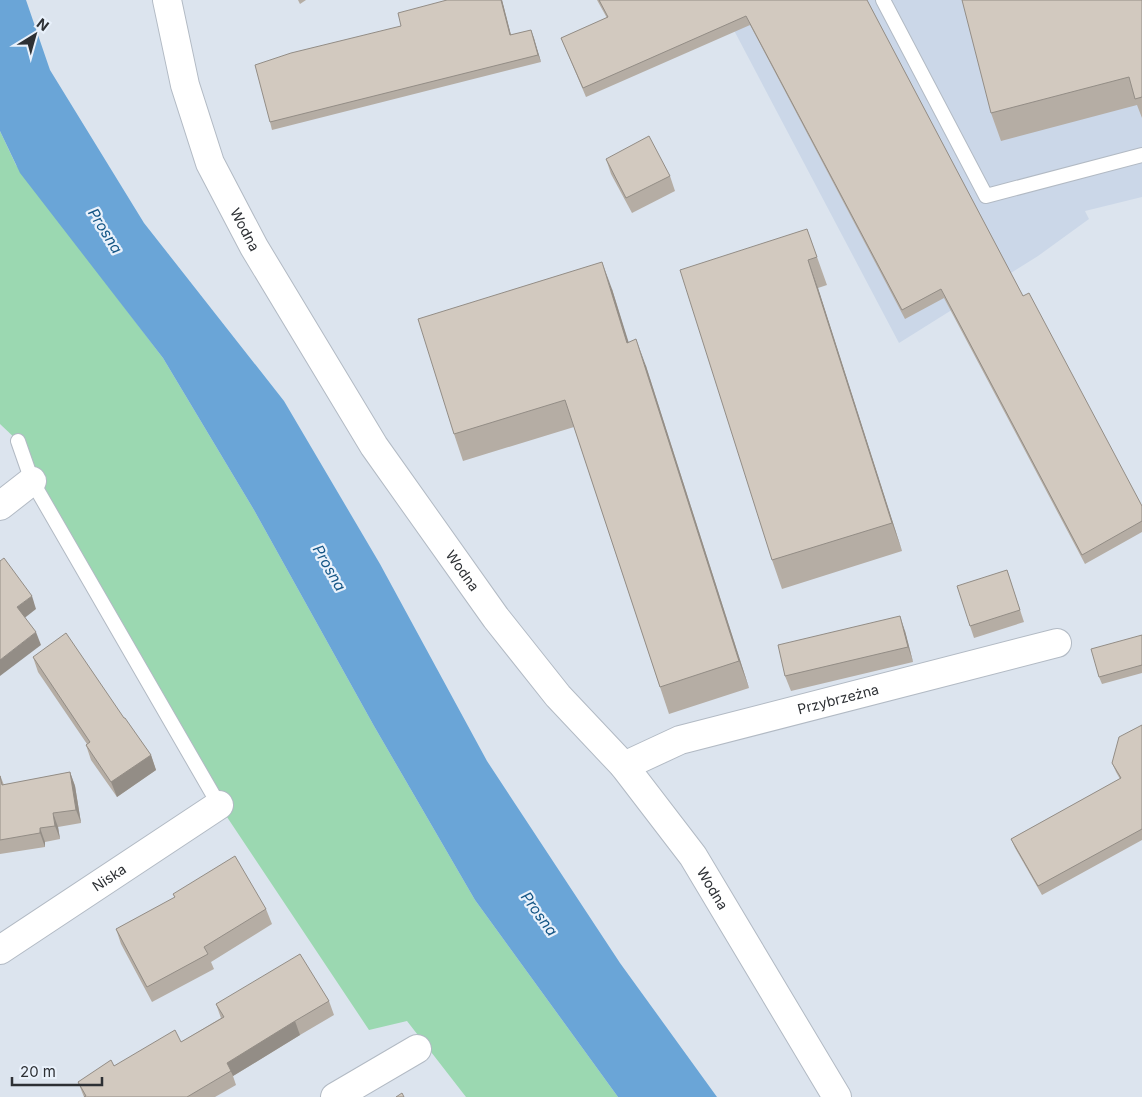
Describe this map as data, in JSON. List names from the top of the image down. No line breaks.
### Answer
{"streets":{"street":["Wodna","Przybrzeżna","Niska"]},"crossings":[["Wodna","Przybrzeżna"]],"water":["Prosna"],"scale_bar":"20 m","north":"top right"}
